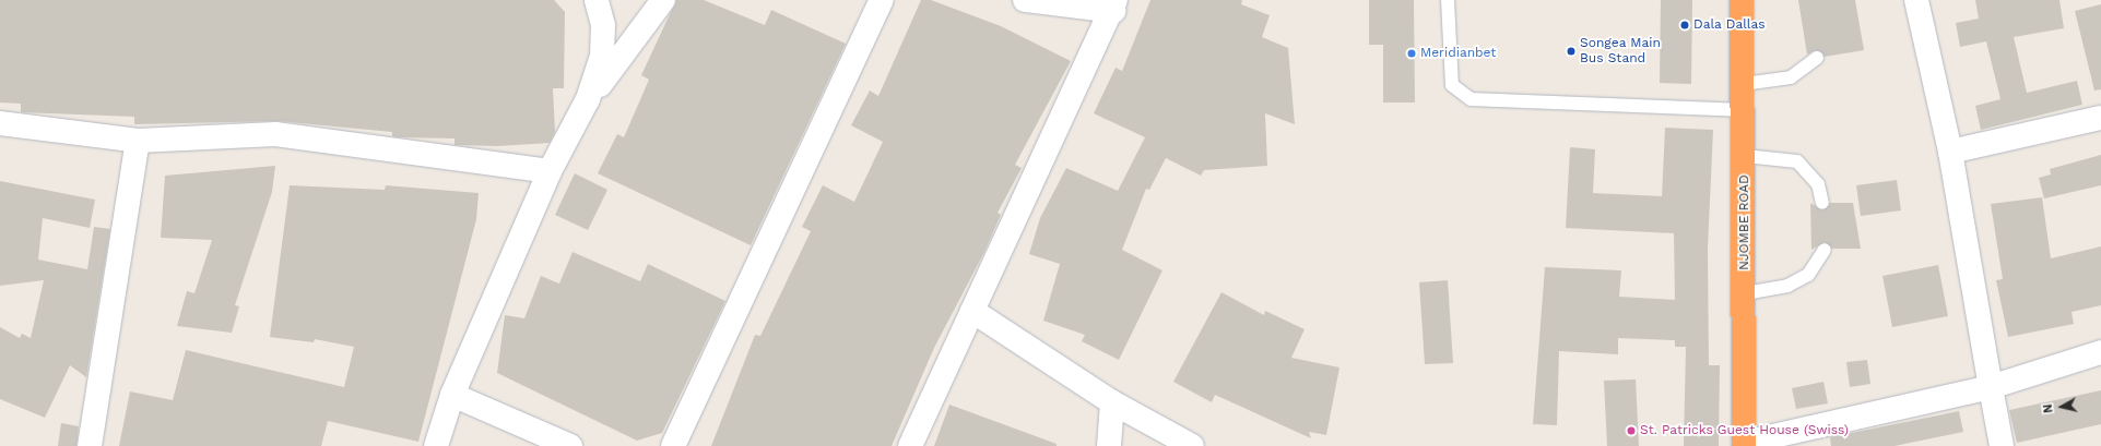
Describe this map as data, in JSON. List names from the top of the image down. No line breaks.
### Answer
{"streets":{"highway":["NJOMBE ROAD"]},"places":["Dala Dallas","Songea Main Bus Stand","Meridianbet","St. Patricks Guest House (Swiss)"],"north":"left"}
